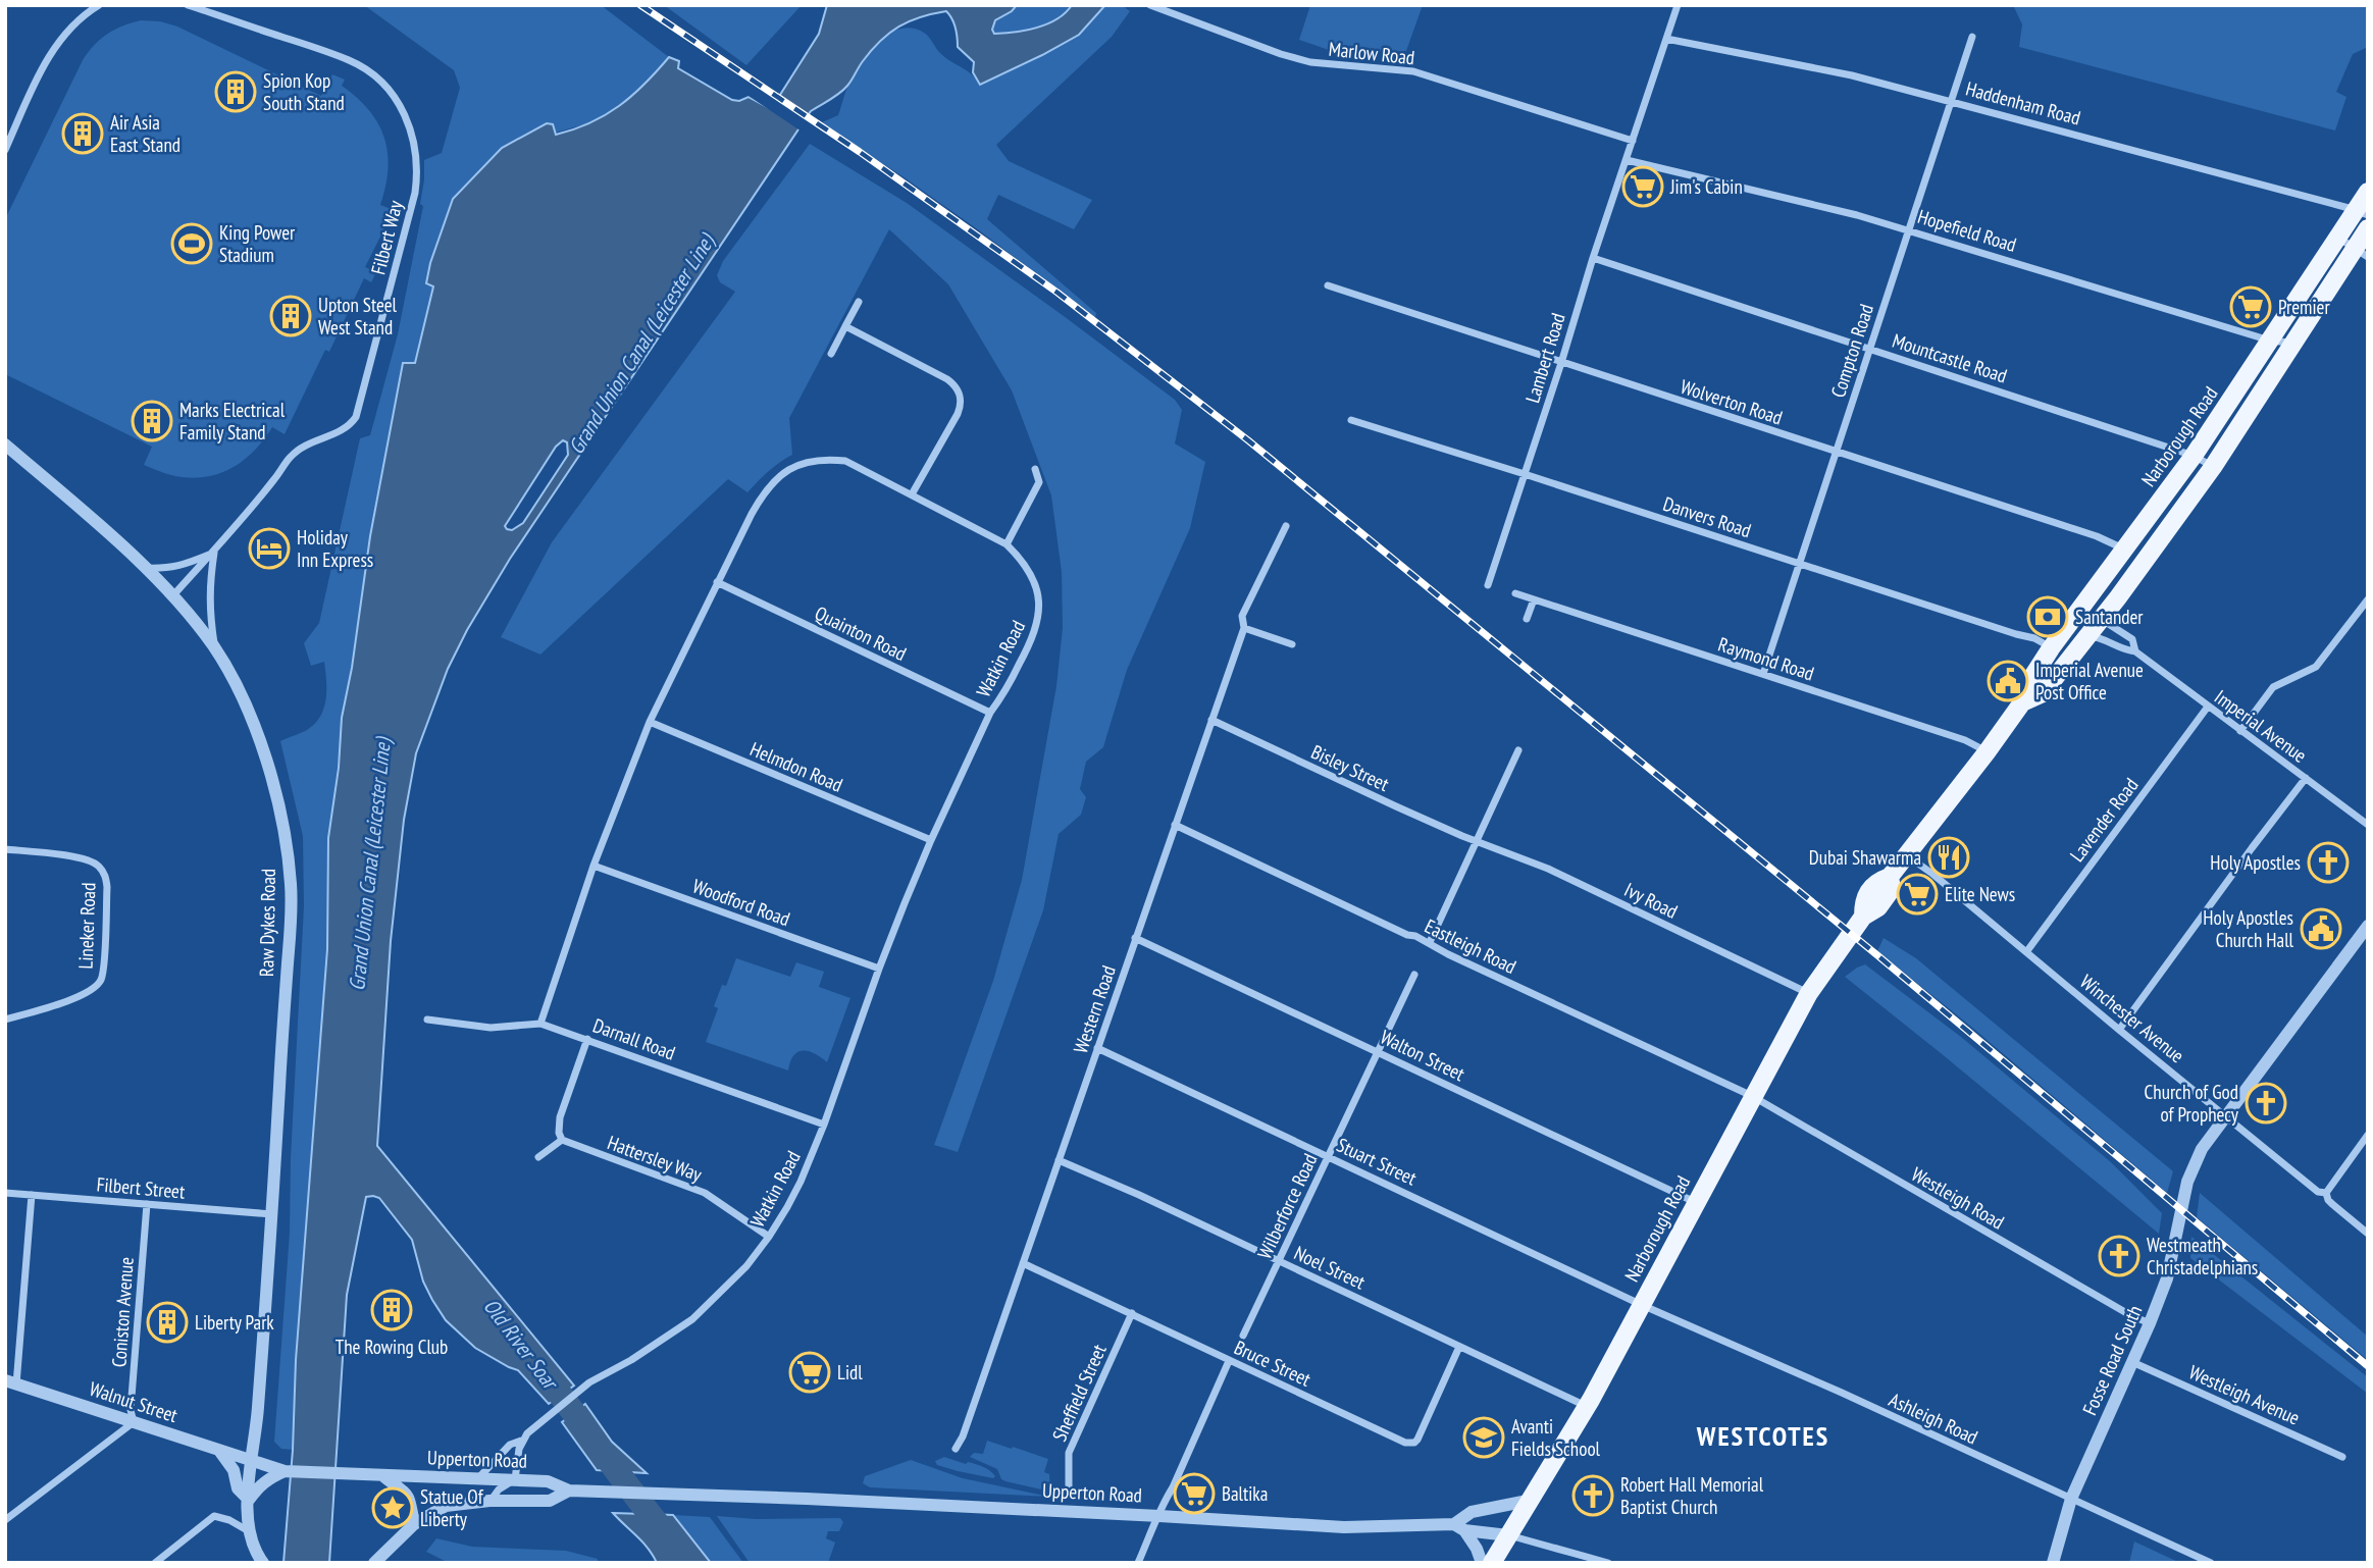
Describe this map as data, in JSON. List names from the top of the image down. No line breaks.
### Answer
{"streets":{"main road":["Narborough Road"],"street":["Marlow Road","Haddenham Road","Hopefield Road","Filbert Way","Compton Road","Lambert Road","Mountcastle Road","Wolverton Road","Danvers Road","Quainton Road","Watkin Road","Raymond Road","Imperial Avenue","Helmdon Road","Bisley Street","Lavender Road","Ivy Road","Woodford Road","Raw Dykes Road","Lineker Road","Eastleigh Road","Western Road","Winchester Avenue","Darnall Road","Walton Street","Hattersley Way","Stuart Street","Filbert Street","Westleigh Road","Wilberforce Road","Noel Street","Coniston Avenue","Fosse Road South","Bruce Street","Sheffield Street","Westleigh Avenue","Walnut Street","Ashleigh Road","Upperton Road"]},"crossings":[["Marlow Road","Lambert Road"],["Haddenham Road","Compton Road"],["Haddenham Road","Lambert Road"],["Haddenham Road","Narborough Road"],["Hopefield Road","Compton Road"],["Hopefield Road","Lambert Road"],["Hopefield Road","Narborough Road"],["Filbert Way","Raw Dykes Road"],["Compton Road","Mountcastle Road"],["Compton Road","Wolverton Road"],["Compton Road","Danvers Road"],["Compton Road","Raymond Road"],["Lambert Road","Mountcastle Road"],["Lambert Road","Wolverton Road"],["Lambert Road","Danvers Road"],["Mountcastle Road","Narborough Road"],["Wolverton Road","Narborough Road"],["Narborough Road","Danvers Road"],["Narborough Road","Raymond Road"],["Narborough Road","Imperial Avenue"],["Narborough Road","Ivy Road"],["Narborough Road","Eastleigh Road"],["Narborough Road","Winchester Avenue"],["Narborough Road","Walton Street"],["Narborough Road","Stuart Street"],["Narborough Road","Westleigh Road"],["Narborough Road","Noel Street"],["Narborough Road","Ashleigh Road"],["Narborough Road","Upperton Road"],["Quainton Road","Watkin Road"],["Watkin Road","Helmdon Road"],["Watkin Road","Woodford Road"],["Watkin Road","Darnall Road"],["Watkin Road","Hattersley Way"],["Watkin Road","Upperton Road"],["Imperial Avenue","Lavender Road"],["Bisley Street","Ivy Road"],["Bisley Street","Western Road"],["Lavender Road","Winchester Avenue"],["Raw Dykes Road","Filbert Street"],["Raw Dykes Road","Walnut Street"],["Raw Dykes Road","Upperton Road"],["Eastleigh Road","Western Road"],["Eastleigh Road","Westleigh Road"],["Western Road","Walton Street"],["Western Road","Stuart Street"],["Western Road","Noel Street"],["Western Road","Bruce Street"],["Winchester Avenue","Fosse Road South"],["Walton Street","Wilberforce Road"],["Stuart Street","Wilberforce Road"],["Stuart Street","Ashleigh Road"],["Filbert Street","Coniston Avenue"],["Westleigh Road","Fosse Road South"],["Wilberforce Road","Noel Street"],["Noel Street","Bruce Street"],["Coniston Avenue","Walnut Street"],["Fosse Road South","Westleigh Avenue"],["Fosse Road South","Ashleigh Road"],["Bruce Street","Sheffield Street"],["Walnut Street","Upperton Road"]],"districts":["WESTCOTES"],"water":["Grand Union Canal (Leicester Line)","Old River Soar"],"places":{"building":["Spion Kop South Stand","Air Asia East Stand","Upton Steel West Stand","Marks Electrical Family Stand","The Rowing Club","Liberty Park"],"supermarket":["Jim's Cabin","Premier","Elite News","Lidl","Baltika"],"sports":["King Power Stadium"],"hotel":["Holiday Inn Express"],"bank":["Santander"],"public building":["Imperial Avenue Post Office","Holy Apostles Church Hall"],"restaurant":["Dubai Shawarma"],"church":["Holy Apostles","Church of God of Prophecy","Westmeath Christadelphians","Robert Hall Memorial Baptist Church"],"school or university":["Avanti Fields School"],"place":["Statue Of Liberty"]}}
